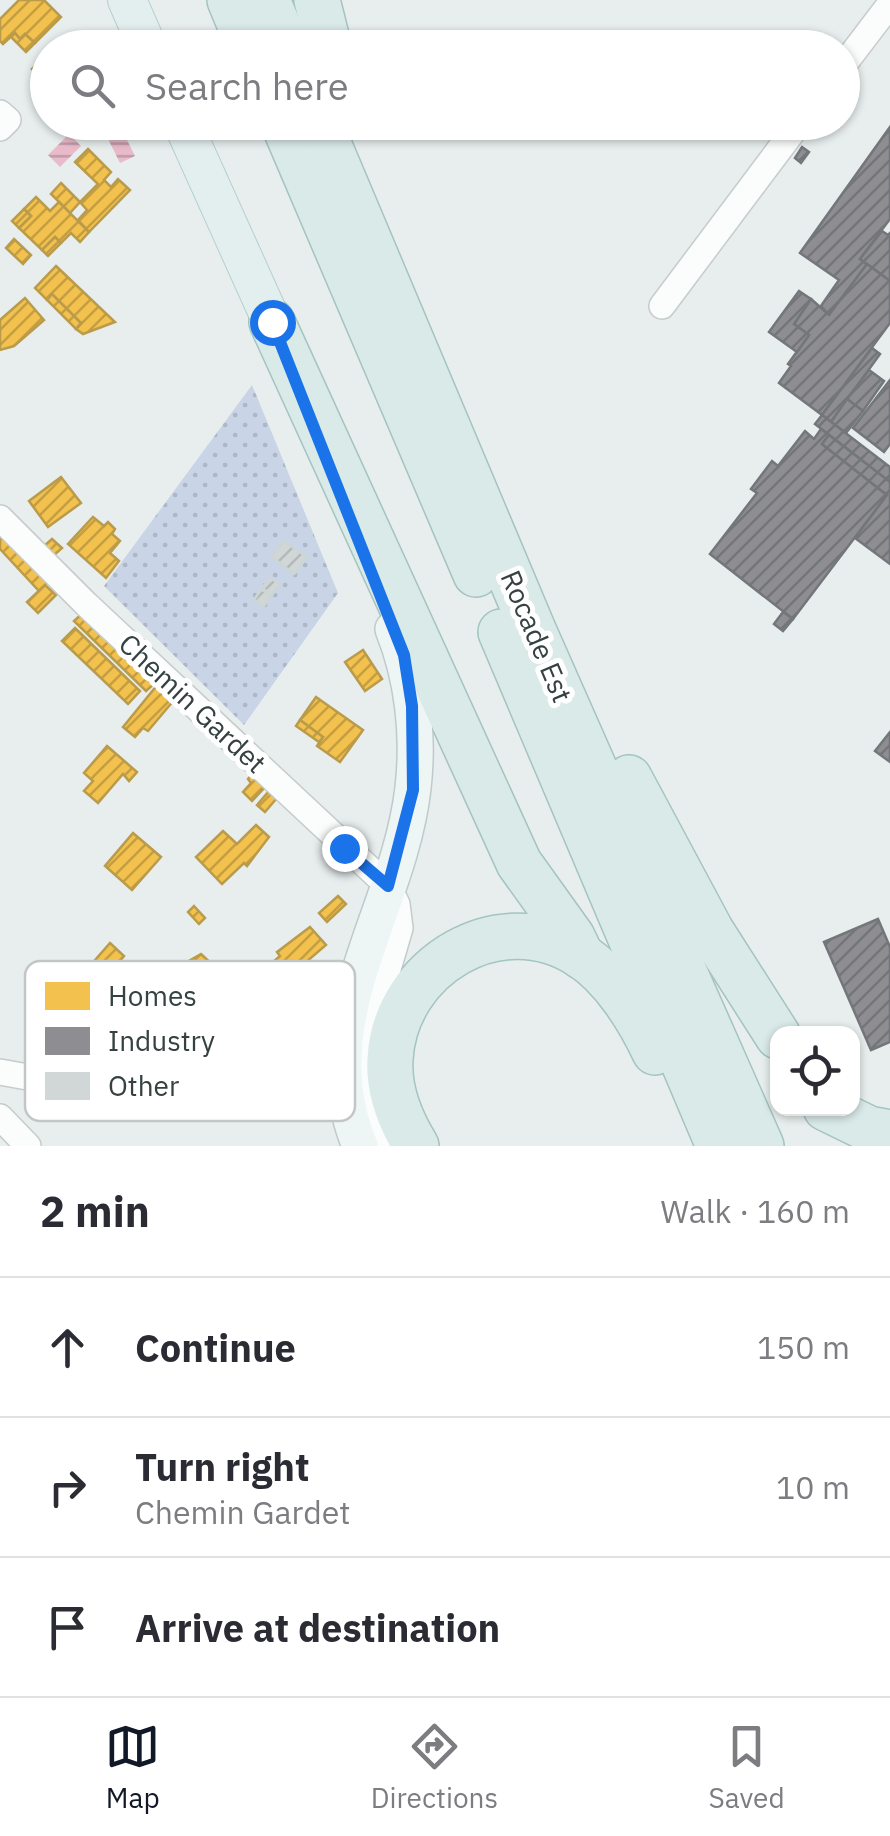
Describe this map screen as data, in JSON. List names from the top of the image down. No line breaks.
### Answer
{"streets":{"highway":["Rocade Est"],"street":["Chemin Gardet"]},"legend":["Homes","Industry","Other"],"page":{"search":"Search here","heading":["2 min","Walk · 160 m"],"list":[["Continue","150 m"],["Turn right","Chemin Gardet","10 m"],"Arrive at destination"],"nav":["Map","Directions","Saved"]}}
